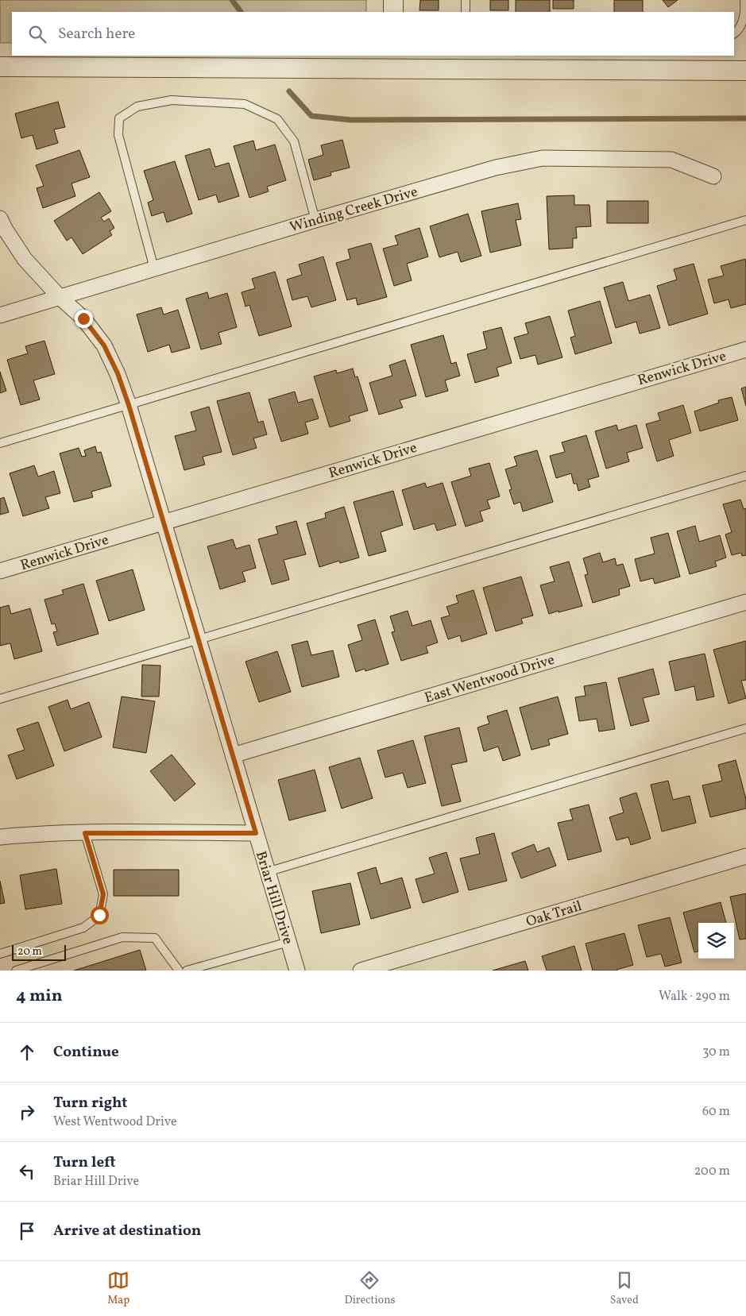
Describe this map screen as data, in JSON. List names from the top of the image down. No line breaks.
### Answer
{"streets":{"street":["Winding Creek Drive","Renwick Drive","East Wentwood Drive","Briar Hill Drive","Oak Trail"]},"crossings":[["Winding Creek Drive","Briar Hill Drive"],["Renwick Drive","Briar Hill Drive"],["East Wentwood Drive","Briar Hill Drive"]],"scale_bar":"20 m","page":{"search":"Search here","scale":"20 m","heading":["4 min","Walk · 290 m"],"list":[["Continue","30 m"],["Turn right","West Wentwood Drive","60 m"],["Turn left","Briar Hill Drive","200 m"],"Arrive at destination"],"nav":["Map","Directions","Saved"]}}
